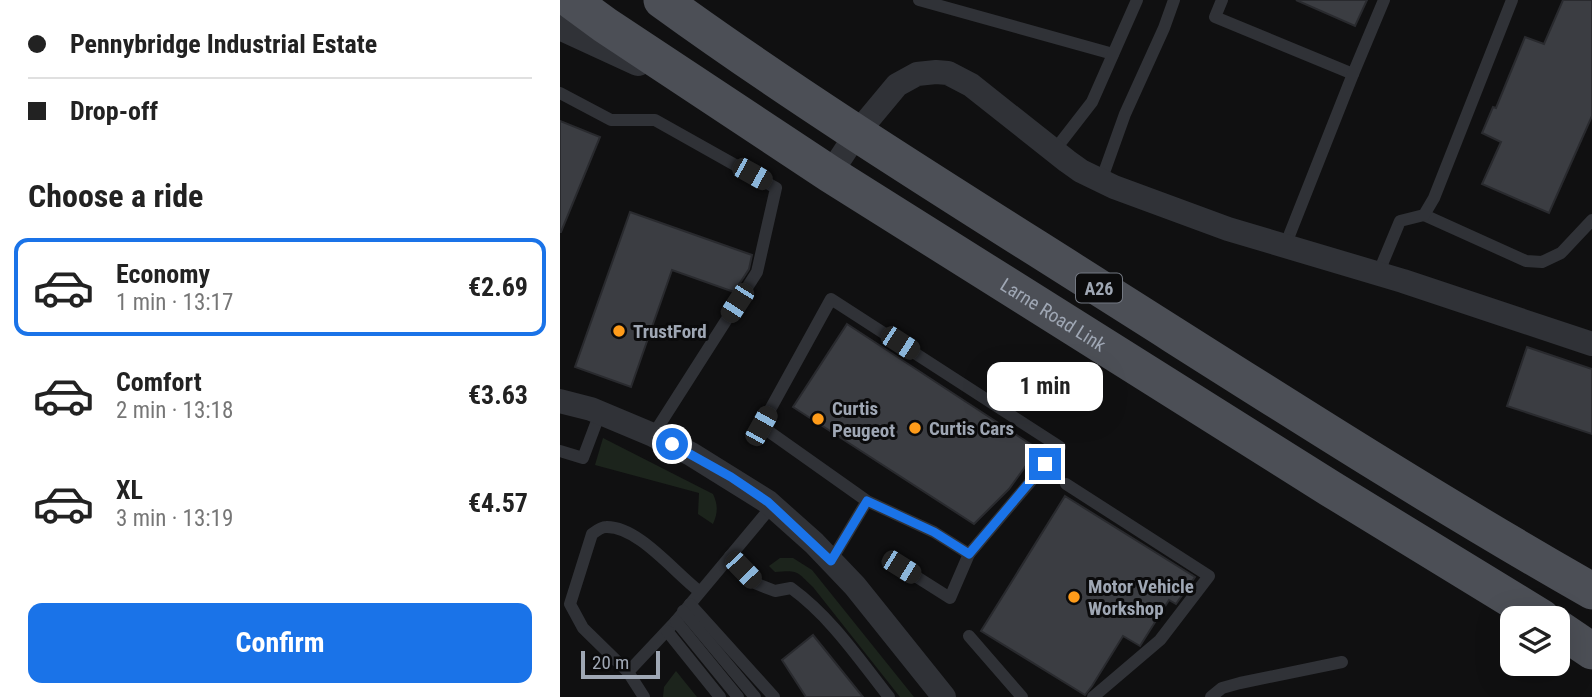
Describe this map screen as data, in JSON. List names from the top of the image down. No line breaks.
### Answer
{"streets":{"main road":["A26","Larne Road Link"]},"places":["TrustFord","Curtis Peugeot","Curtis Cars","Motor Vehicle Workshop"],"scale_bar":"20 m","page":{"banner":["Pennybridge Industrial Estate","Drop-off"],"heading":"Choose a ride","list":[{"name":"Economy","note":"1 min · 13:17","value":"€2.69"},{"name":"Comfort","note":"2 min · 13:18","value":"€3.63"},{"name":"XL","note":"3 min · 13:19","value":"€4.57"}],"bubble":"1 min","buttons":"Confirm","scale":"20 m"}}
